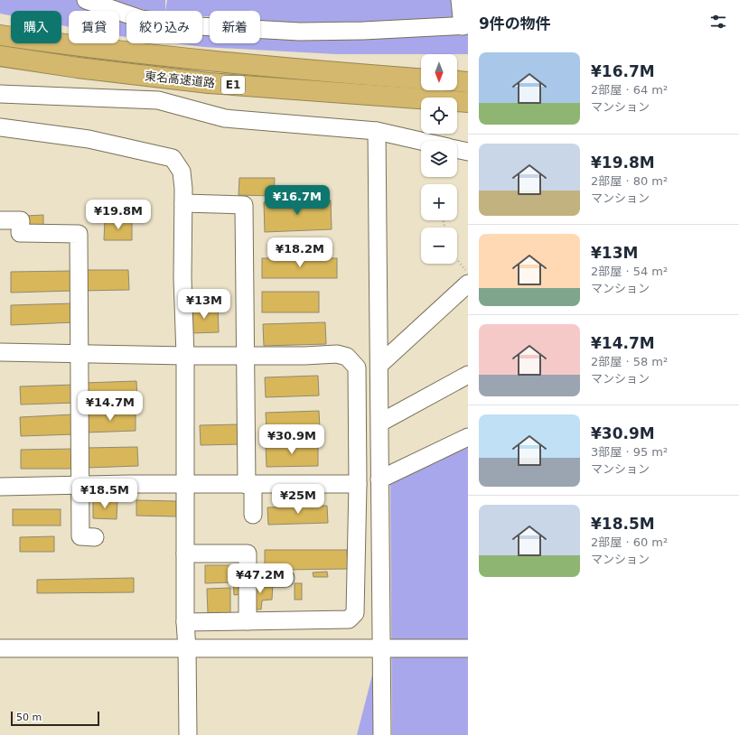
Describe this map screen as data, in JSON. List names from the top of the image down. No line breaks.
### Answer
{"streets":{"highway":["東名高速道路","E1"]},"scale_bar":"50 m","north":"bottom","page":{"heading":"9件の物件","chip":["購入","賃貸","絞り込み","新着"],"list":[{"name":"¥16.7M","note":"2部屋 · 64 m² · マンション"},{"name":"¥19.8M","note":"2部屋 · 80 m² · マンション"},{"name":"¥13M","note":"2部屋 · 54 m² · マンション"},{"name":"¥14.7M","note":"2部屋 · 58 m² · マンション"},{"name":"¥30.9M","note":"3部屋 · 95 m² · マンション"},{"name":"¥18.5M","note":"2部屋 · 60 m² · マンション"}],"map_buttons":["+","−"],"price":["¥16.7M","¥19.8M","¥18.2M","¥13M","¥14.7M","¥30.9M","¥18.5M","¥25M","¥47.2M"],"scale":"50 m"}}
